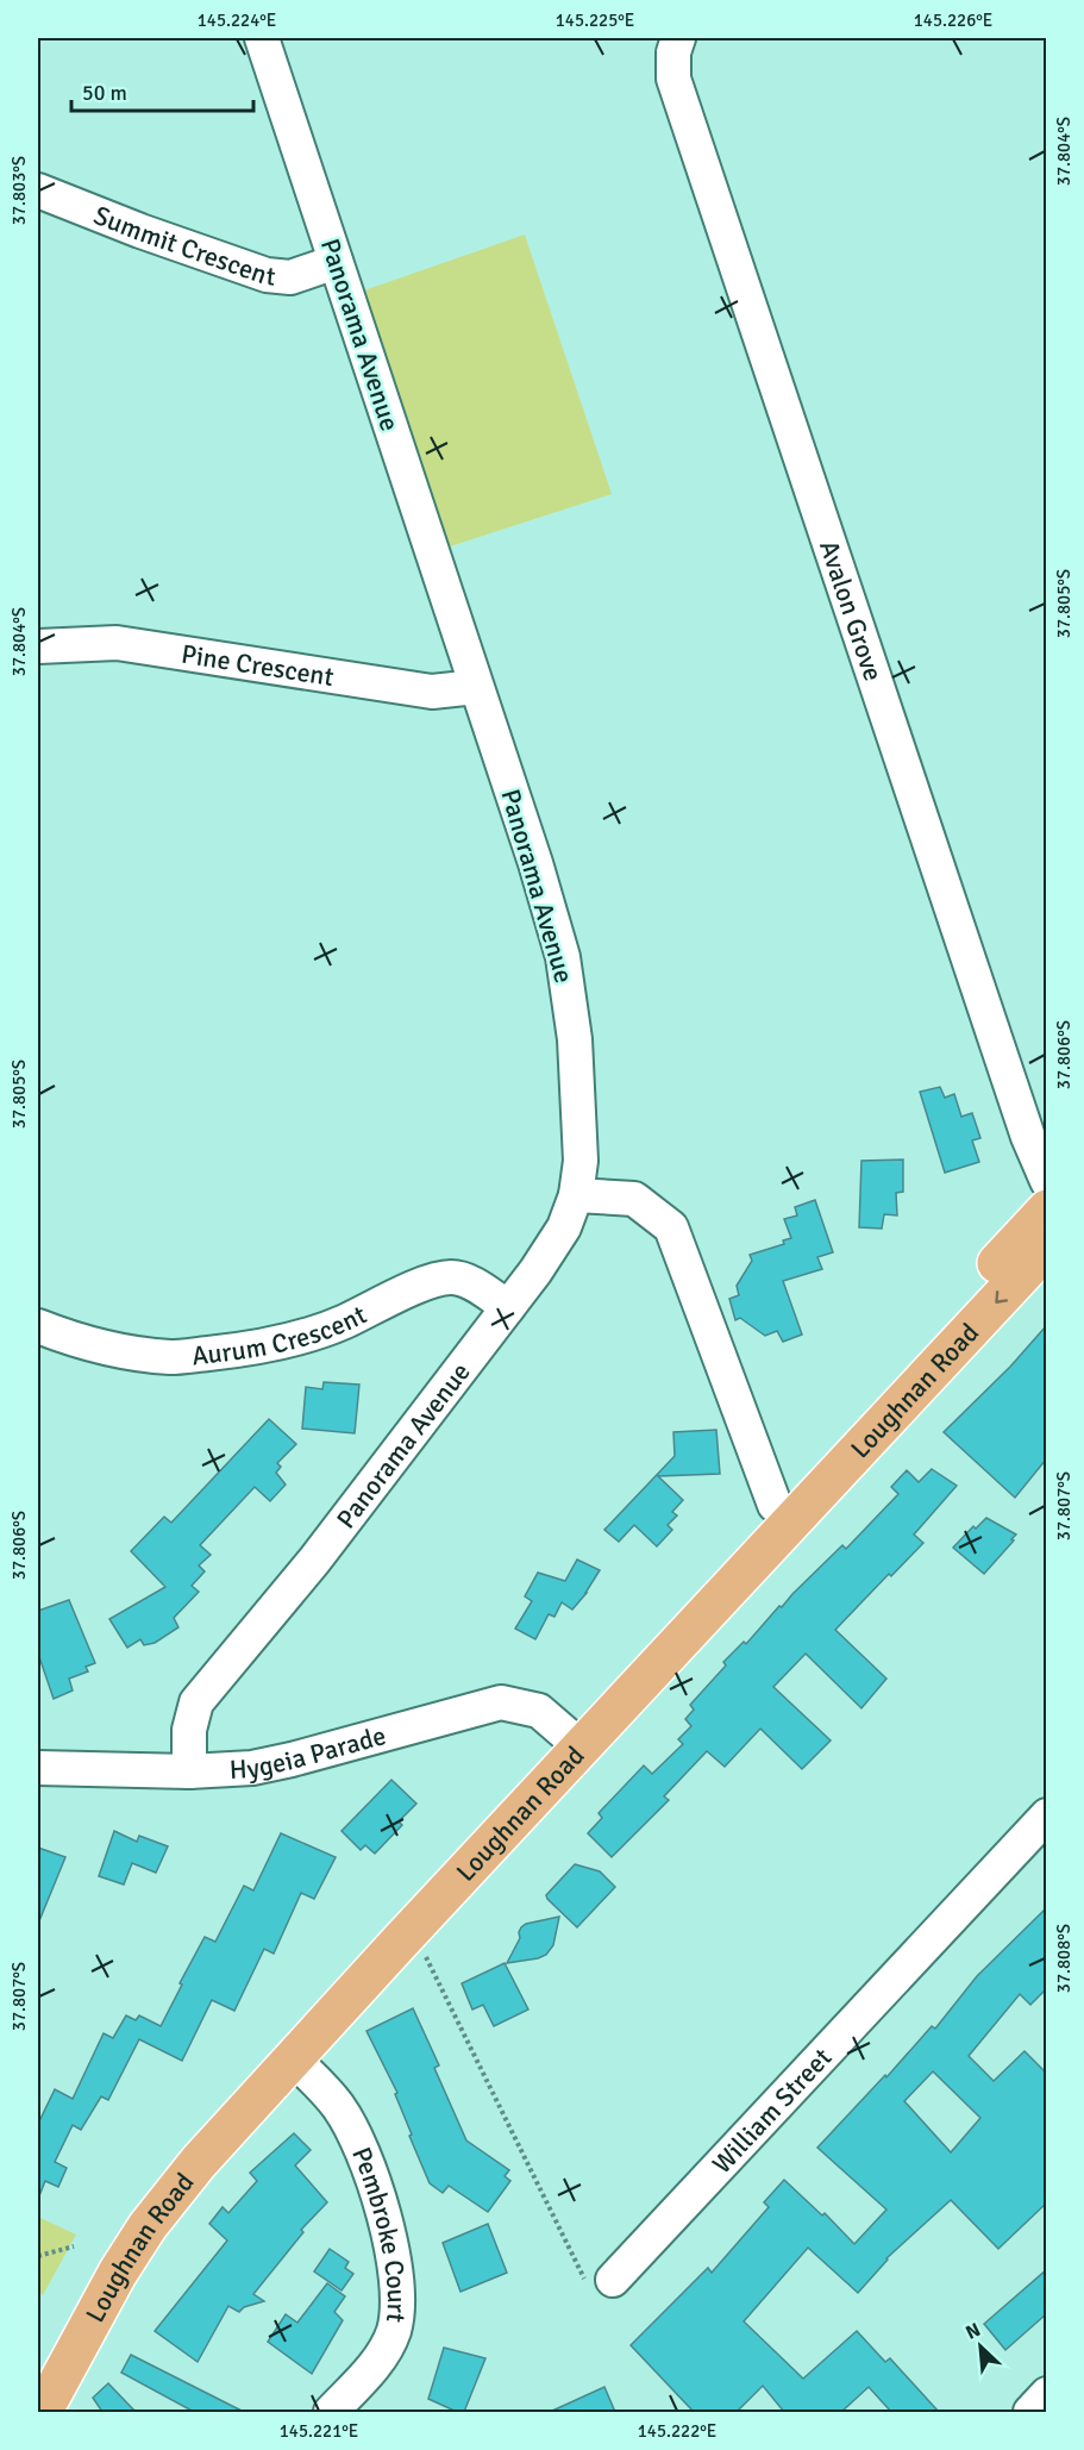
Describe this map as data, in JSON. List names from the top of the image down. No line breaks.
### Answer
{"streets":{"main road":["Loughnan Road"],"street":["Summit Crescent","Panorama Avenue","Avalon Grove","Pine Crescent","Aurum Crescent","Hygeia Parade","William Street","Pembroke Court"]},"crossings":[["Summit Crescent","Panorama Avenue"],["Panorama Avenue","Pine Crescent"],["Panorama Avenue","Aurum Crescent"],["Panorama Avenue","Hygeia Parade"],["Loughnan Road","Hygeia Parade"],["Loughnan Road","Pembroke Court"]],"scale_bar":"50 m","north":"top left","coordinates":["145.224°E","145.225°E","145.226°E","37.804°S","37.803°S","37.805°S","37.806°S","37.807°S","37.808°S","145.221°E","145.222°E"]}
